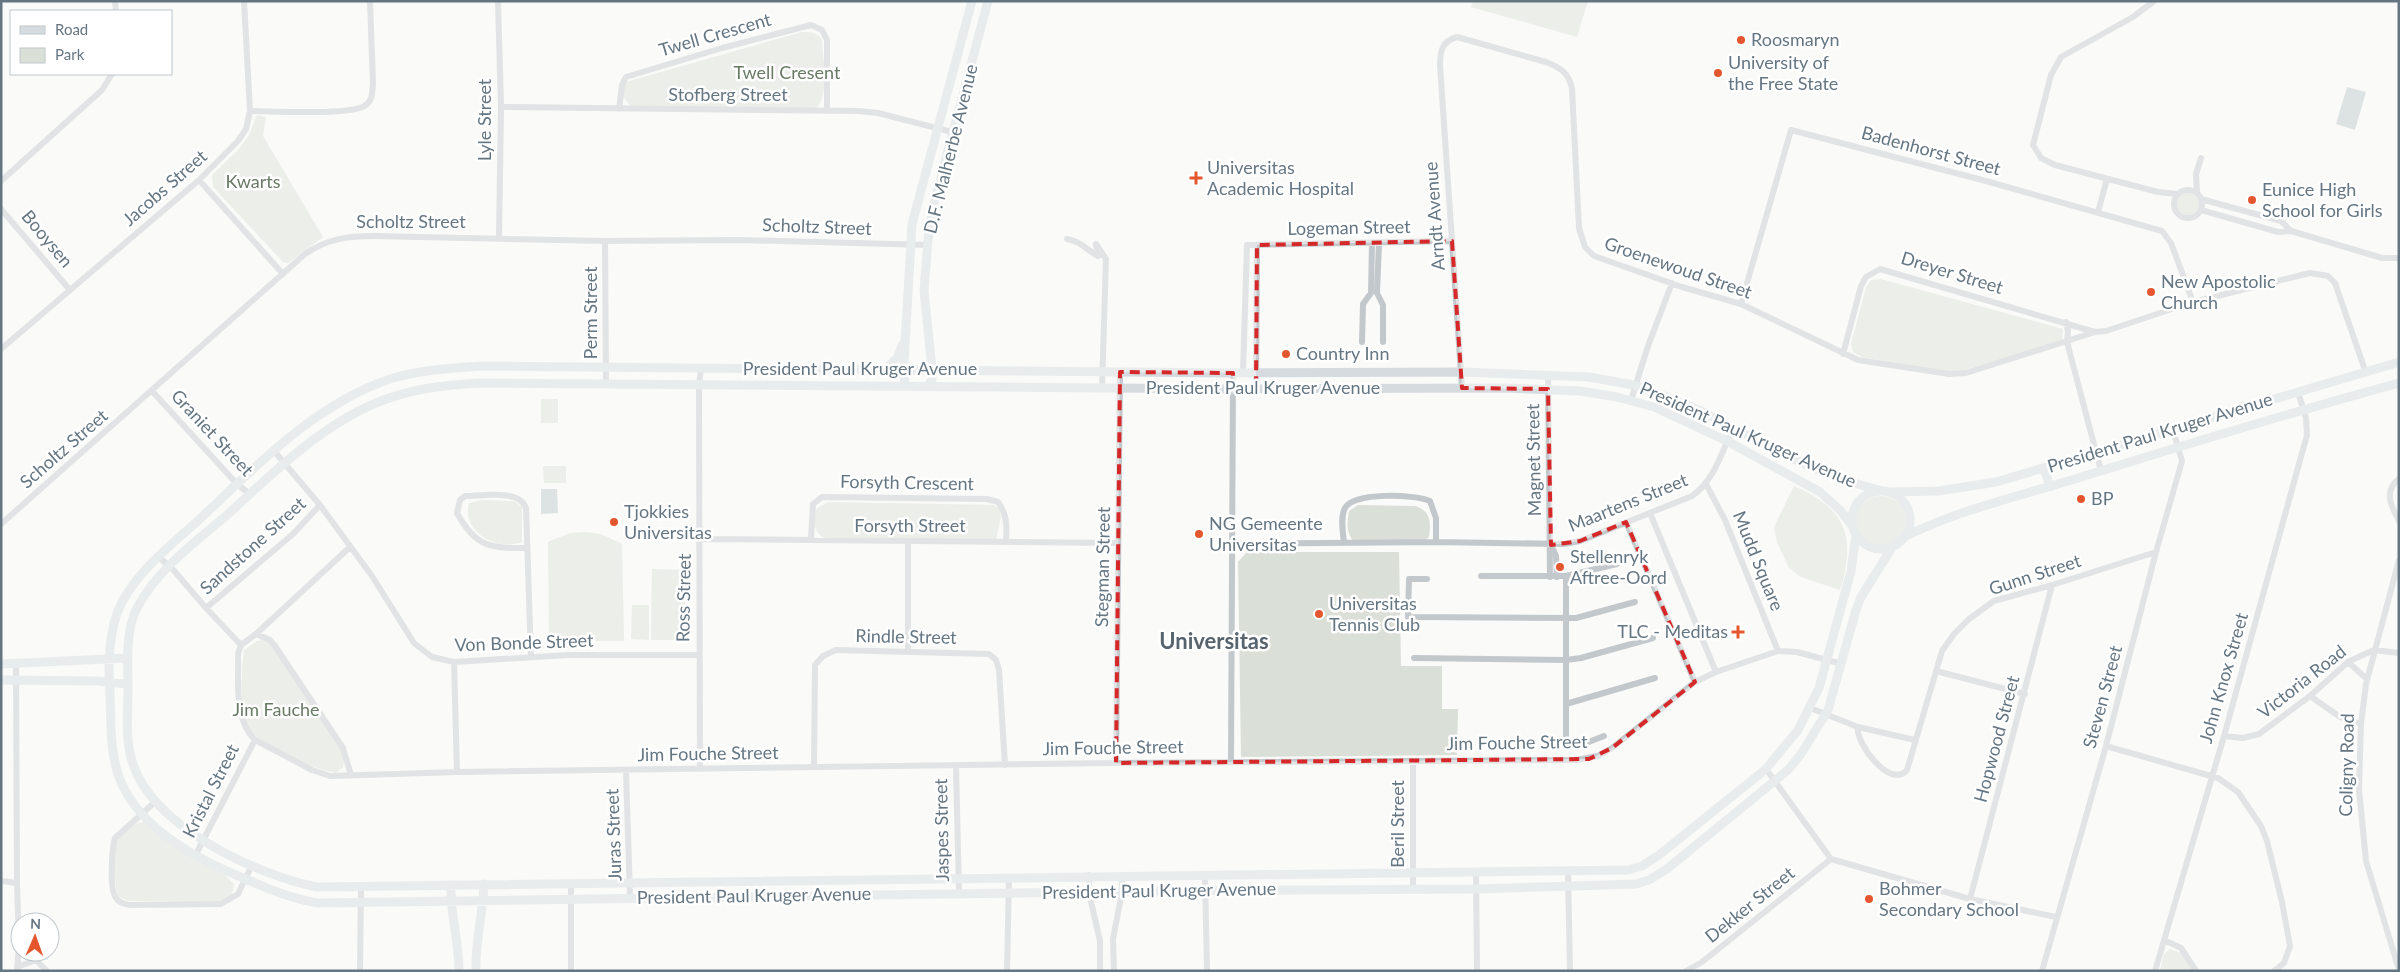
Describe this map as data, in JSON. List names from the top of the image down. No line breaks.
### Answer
{"streets":{"street":["Twell Crescent","Stofberg Street","Lyle Street","D.F. Malherbe Avenue","Badenhorst Street","Jacobs Street","Arndt Avenue","Scholtz Street","Logeman Street","Booysen","Groenewoud Street","Dreyer Street","Perm Street","President Paul Kruger Avenue","Graniet Street","Magnet Street","Forsyth Crescent","Maartens Street","Forsyth Street","Sandstone Street","Mudd Square","Stegman Street","Gunn Street","Ross Street","Rindle Street","Von Bonde Street","John Knox Street","Victoria Road","Steven Street","Hopwood Street","Jim Fouche Street","Coligny Road","Kristal Street","Beril Street","Jaspes Street","Juras Street","Dekker Street"]},"crossings":[["Twell Crescent","Stofberg Street"],["Stofberg Street","Lyle Street"],["Stofberg Street","D.F. Malherbe Avenue"],["Lyle Street","Scholtz Street"],["D.F. Malherbe Avenue","Scholtz Street"],["D.F. Malherbe Avenue","President Paul Kruger Avenue"],["Badenhorst Street","Groenewoud Street"],["Jacobs Street","Booysen"],["Arndt Avenue","Logeman Street"],["Arndt Avenue","Groenewoud Street"],["Arndt Avenue","President Paul Kruger Avenue"],["Scholtz Street","Perm Street"],["Scholtz Street","Graniet Street"],["Logeman Street","President Paul Kruger Avenue"],["Groenewoud Street","Dreyer Street"],["Groenewoud Street","President Paul Kruger Avenue"],["Perm Street","President Paul Kruger Avenue"],["President Paul Kruger Avenue","Graniet Street"],["President Paul Kruger Avenue","Magnet Street"],["President Paul Kruger Avenue","Maartens Street"],["President Paul Kruger Avenue","Stegman Street"],["President Paul Kruger Avenue","Ross Street"],["President Paul Kruger Avenue","Von Bonde Street"],["President Paul Kruger Avenue","John Knox Street"],["President Paul Kruger Avenue","Steven Street"],["President Paul Kruger Avenue","Jim Fouche Street"],["President Paul Kruger Avenue","Kristal Street"],["President Paul Kruger Avenue","Beril Street"],["President Paul Kruger Avenue","Jaspes Street"],["President Paul Kruger Avenue","Juras Street"],["Magnet Street","Maartens Street"],["Forsyth Crescent","Forsyth Street"],["Maartens Street","Mudd Square"],["Forsyth Street","Stegman Street"],["Forsyth Street","Ross Street"],["Sandstone Street","Von Bonde Street"],["Mudd Square","Jim Fouche Street"],["Stegman Street","Jim Fouche Street"],["Gunn Street","Steven Street"],["Gunn Street","Hopwood Street"],["Ross Street","Von Bonde Street"],["Ross Street","Jim Fouche Street"],["Rindle Street","Jim Fouche Street"],["John Knox Street","Victoria Road"],["Victoria Road","Coligny Road"],["Jim Fouche Street","Kristal Street"],["Jim Fouche Street","Beril Street"],["Jim Fouche Street","Jaspes Street"],["Jim Fouche Street","Juras Street"]],"districts":["Universitas"],"parks":["Twell Cresent","Kwarts","Jim Fauche"],"places":{"other":["Roosmaryn","University of the Free State","Eunice High School for Girls","New Apostolic Church","Country Inn","BP","Tjokkies Universitas","NG Gemeente Universitas","Stellenryk Aftree-Oord","Universitas Tennis Club","Bohmer Secondary School"],"health":["Universitas Academic Hospital","TLC - Meditas"]},"legend":["Road","Park"],"north":"top"}
